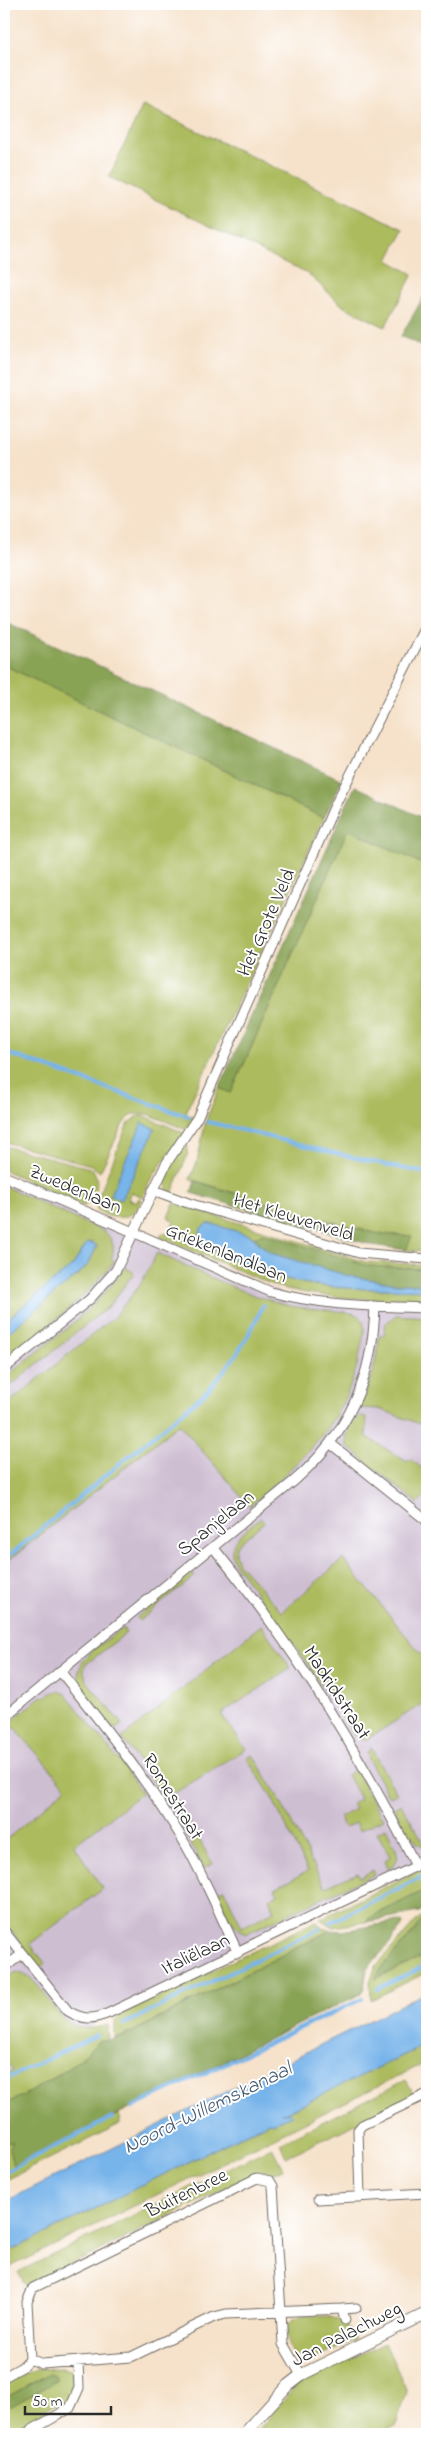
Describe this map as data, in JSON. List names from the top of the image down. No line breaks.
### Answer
{"streets":{"street":["Het Grote Veld","Zwedenlaan","Het Kleuvenveld","Griekenlandlaan","Spanjelaan","Madridstraat","Romestraat","Italiëlaan","Buitenbree","Jan Palachweg"]},"crossings":[["Het Grote Veld","Zwedenlaan"],["Het Grote Veld","Het Kleuvenveld"],["Het Grote Veld","Griekenlandlaan"],["Zwedenlaan","Griekenlandlaan"],["Griekenlandlaan","Spanjelaan"],["Spanjelaan","Madridstraat"],["Spanjelaan","Romestraat"],["Madridstraat","Italiëlaan"],["Romestraat","Italiëlaan"],["Buitenbree","Jan Palachweg"]],"water":["Noord-Willemskanaal"],"scale_bar":"50 m"}
